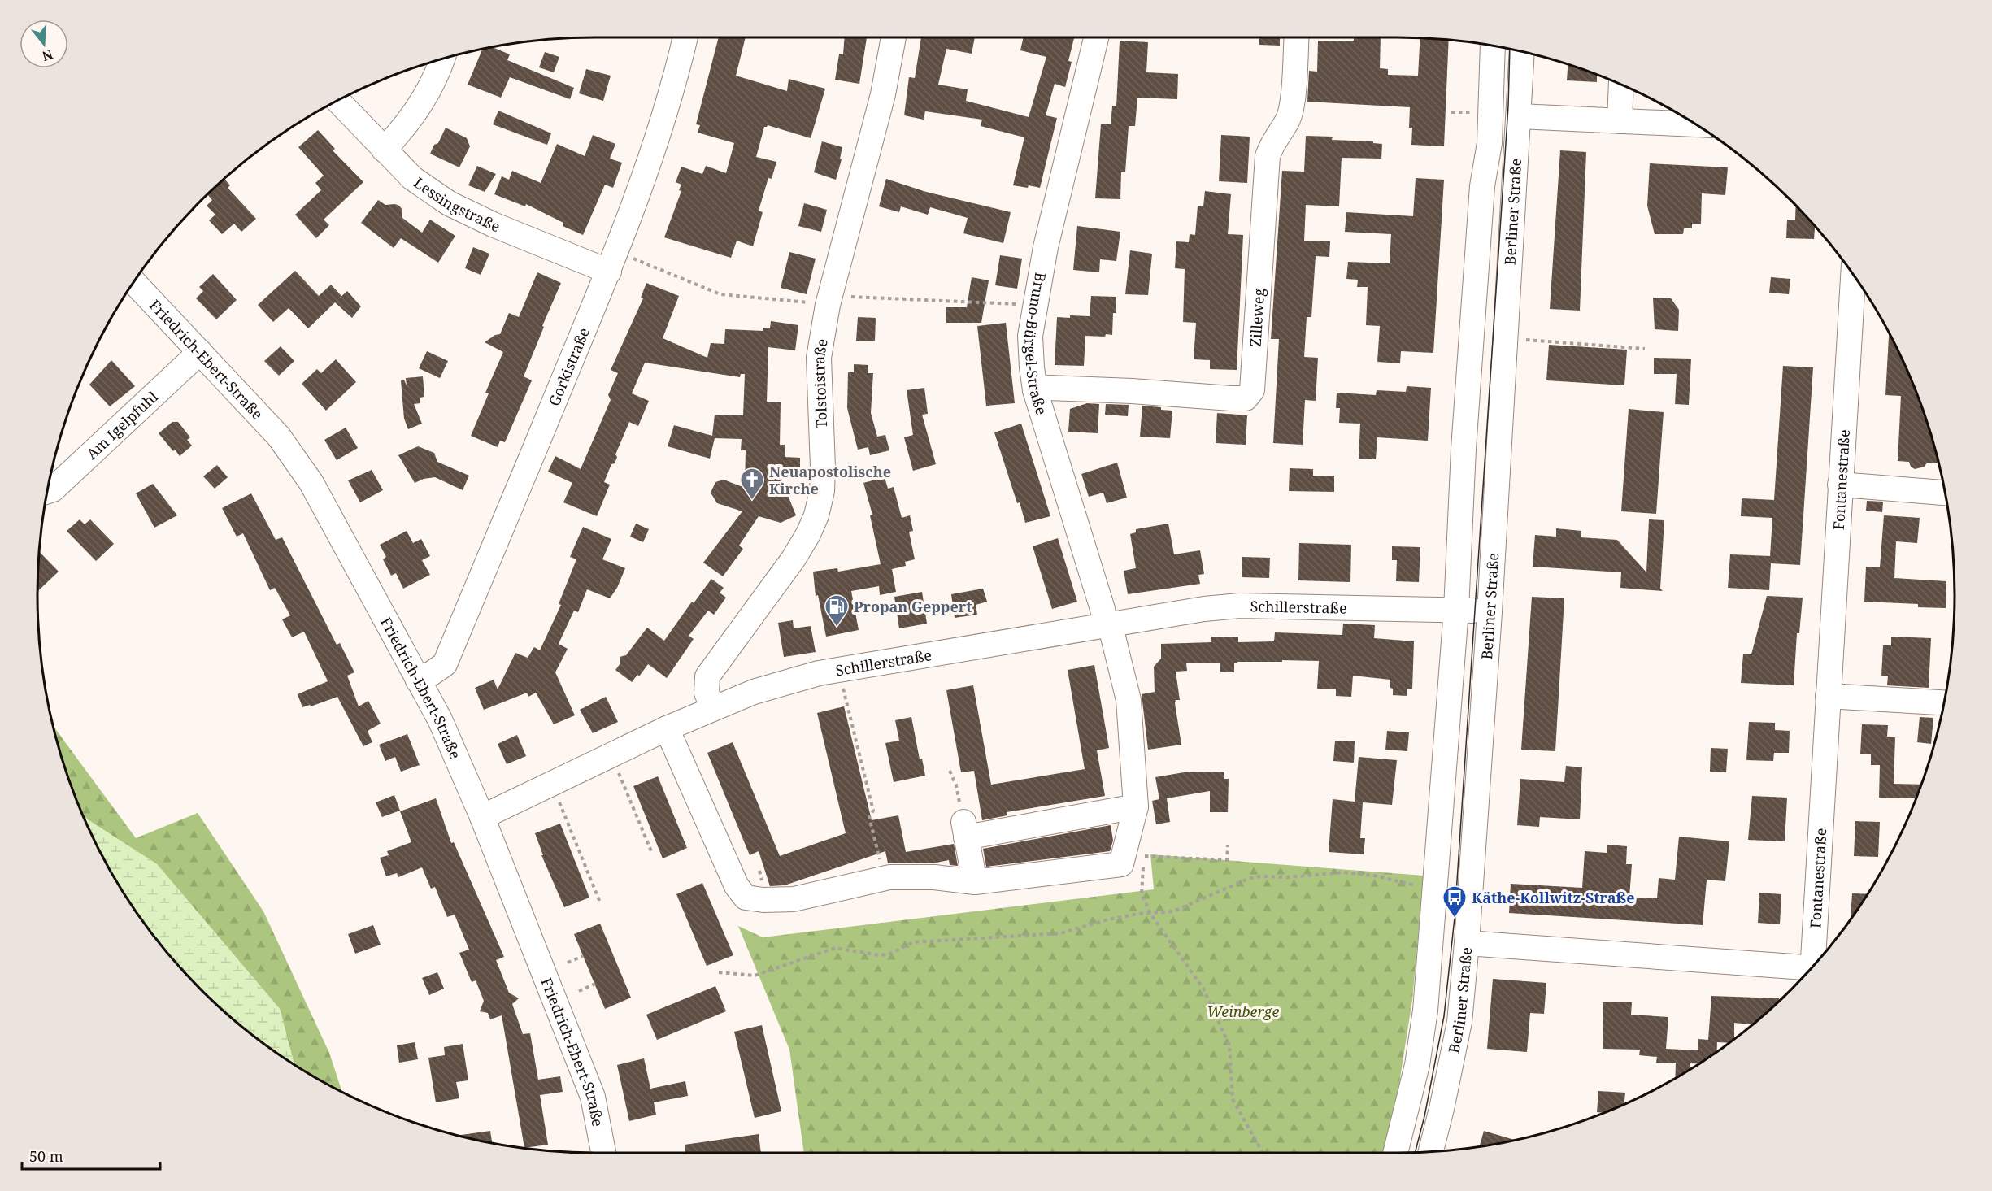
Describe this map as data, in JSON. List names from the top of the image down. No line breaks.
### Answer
{"streets":{"street":["Lessingstraße","Berliner Straße","Zilleweg","Bruno-Bürgel-Straße","Friedrich-Ebert-Straße","Gorkistraße","Tolstoistraße","Am Igelpfuhl","Fontanestraße","Schillerstraße"]},"crossings":[["Lessingstraße","Gorkistraße"],["Berliner Straße","Schillerstraße"],["Zilleweg","Bruno-Bürgel-Straße"],["Bruno-Bürgel-Straße","Schillerstraße"],["Friedrich-Ebert-Straße","Gorkistraße"],["Friedrich-Ebert-Straße","Am Igelpfuhl"],["Friedrich-Ebert-Straße","Schillerstraße"],["Tolstoistraße","Schillerstraße"]],"parks":["Weinberge"],"places":{"church":["Neuapostolische Kirche"],"fuel station":["Propan Geppert"],"bus stop":["Käthe-Kollwitz-Straße"]},"scale_bar":"50 m","north":"bottom"}
